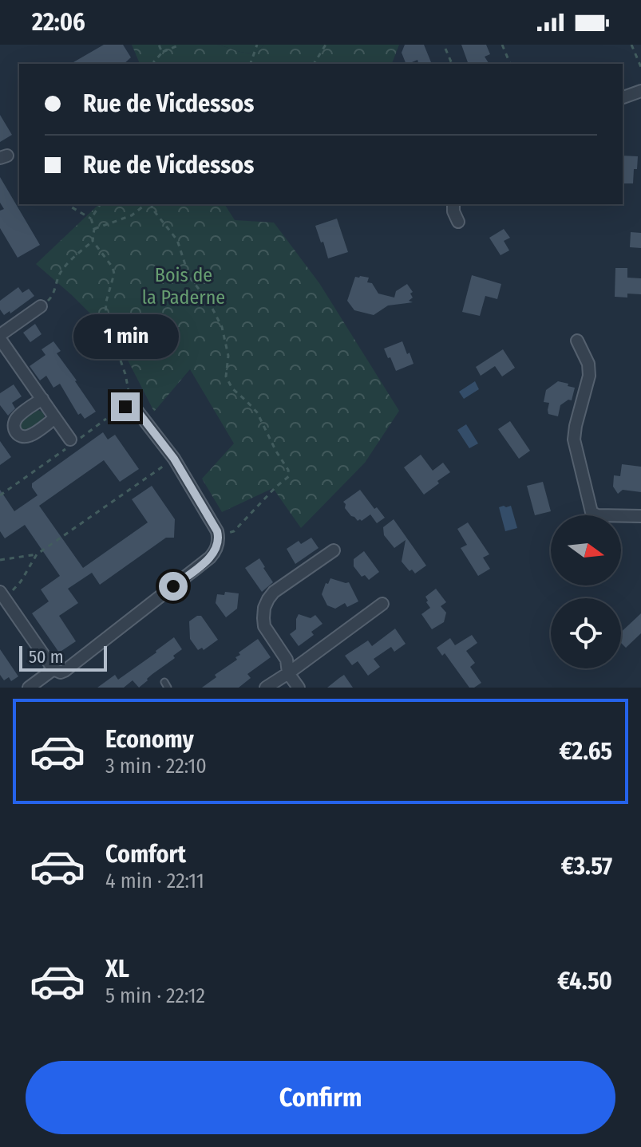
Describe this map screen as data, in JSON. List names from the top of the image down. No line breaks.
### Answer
{"parks":["Bois de la Paderne"],"scale_bar":"50 m","north":"right","page":{"status":"22:06","banner":["Rue de Vicdessos","Rue de Vicdessos"],"bubble":"1 min","scale":"50 m","list":[{"name":"Economy","note":"3 min · 22:10","value":"€2.65"},{"name":"Comfort","note":"4 min · 22:11","value":"€3.57"},{"name":"XL","note":"5 min · 22:12","value":"€4.50"}],"buttons":"Confirm"}}
